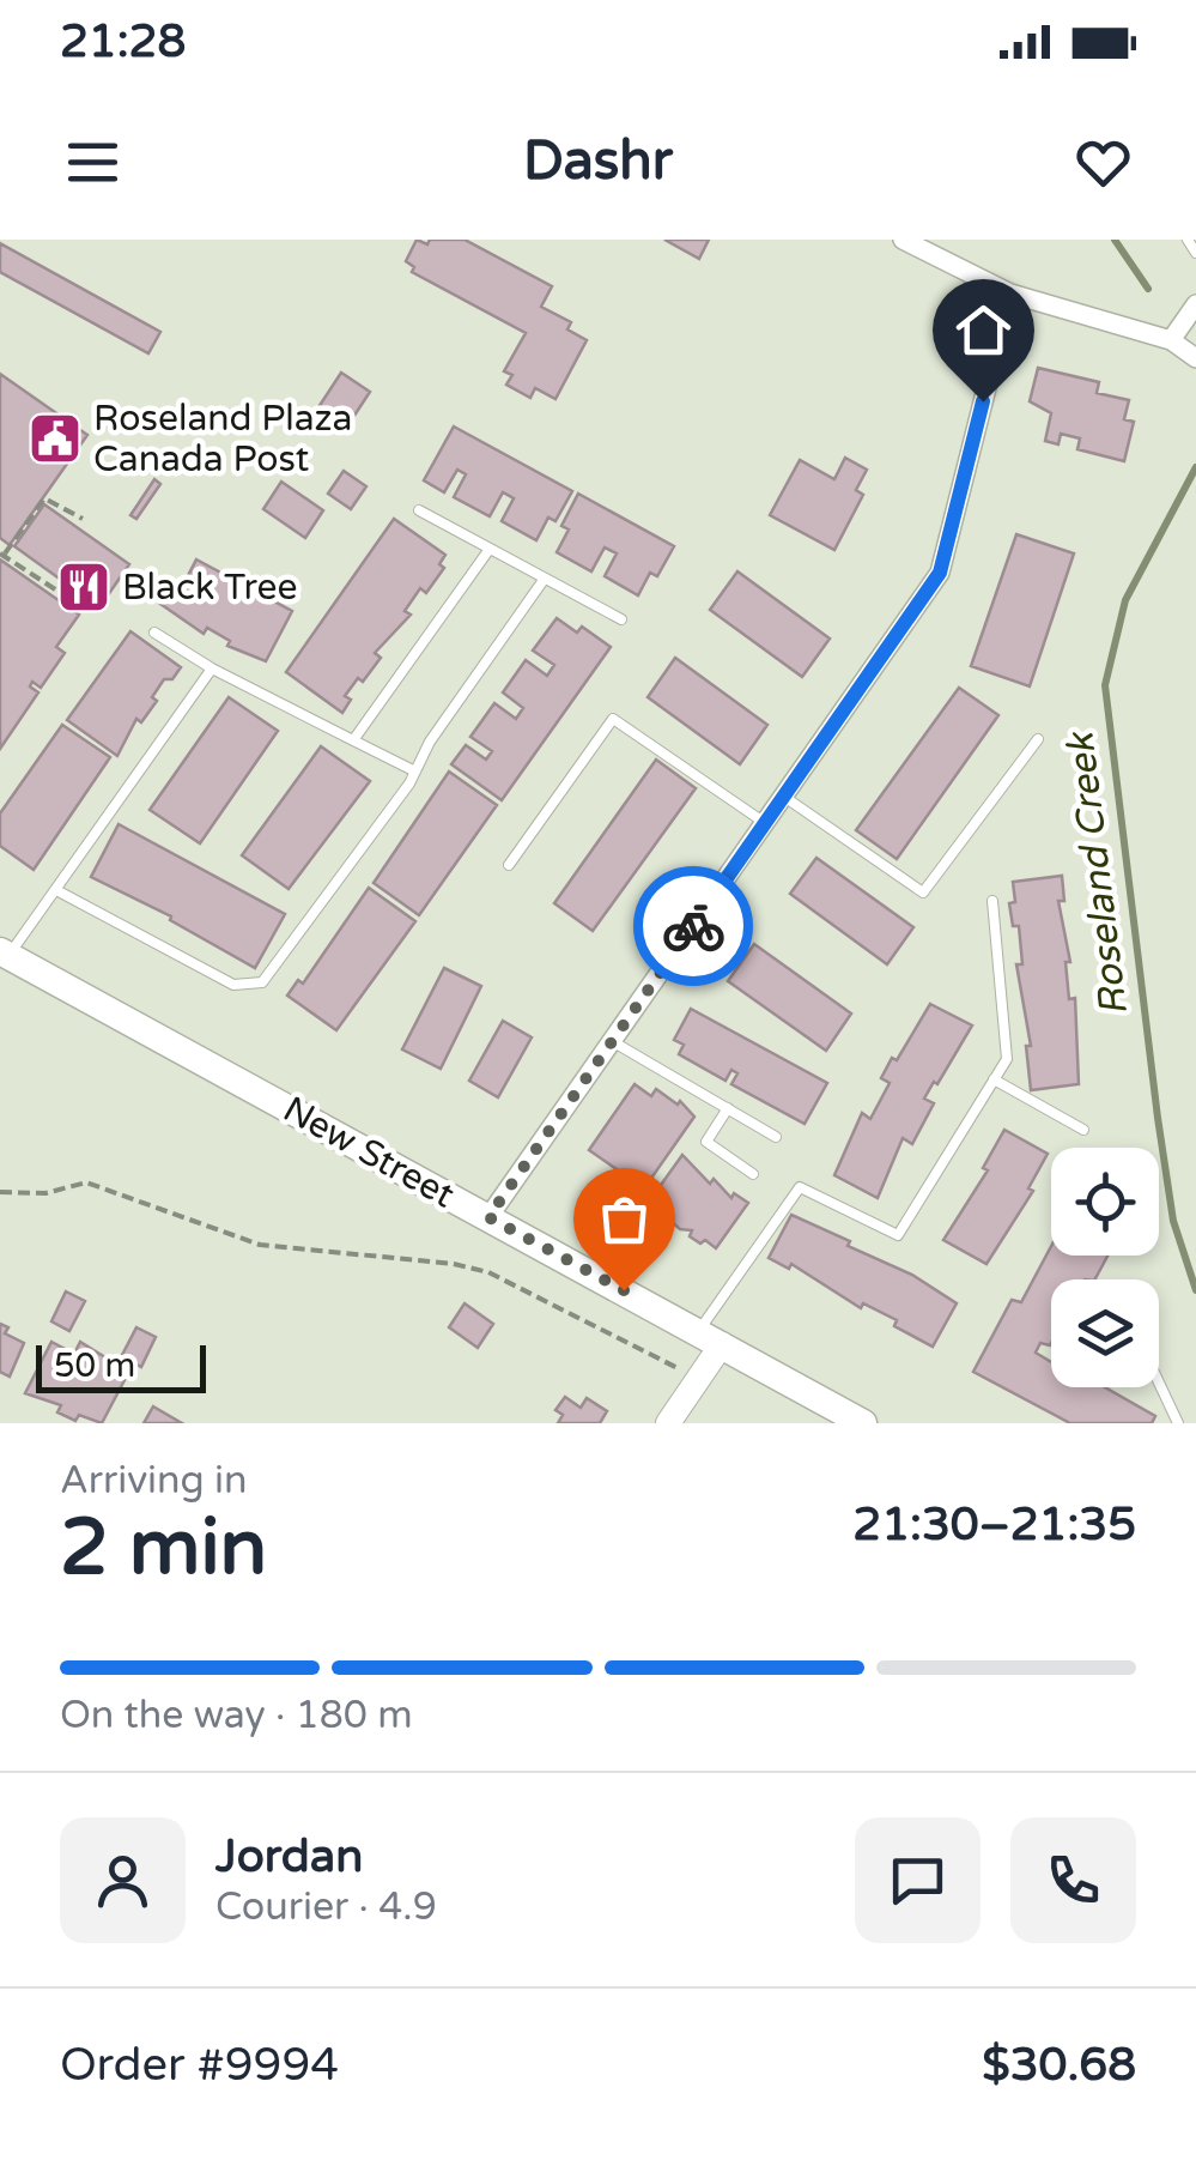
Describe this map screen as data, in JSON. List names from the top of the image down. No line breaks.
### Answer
{"streets":{"main road":["New Street"]},"water":["Roseland Creek"],"places":{"public building":["Roseland Plaza Canada Post"],"restaurant":["Black Tree"]},"scale_bar":"50 m","page":{"status":"21:28","header":"Dashr","scale":"50 m","heading":["2 min","Arriving in","21:30–21:35"],"panel":["Jordan","Courier · 4.9","Order #9994","$30.68"],"bar":"On the way · 180 m"}}
